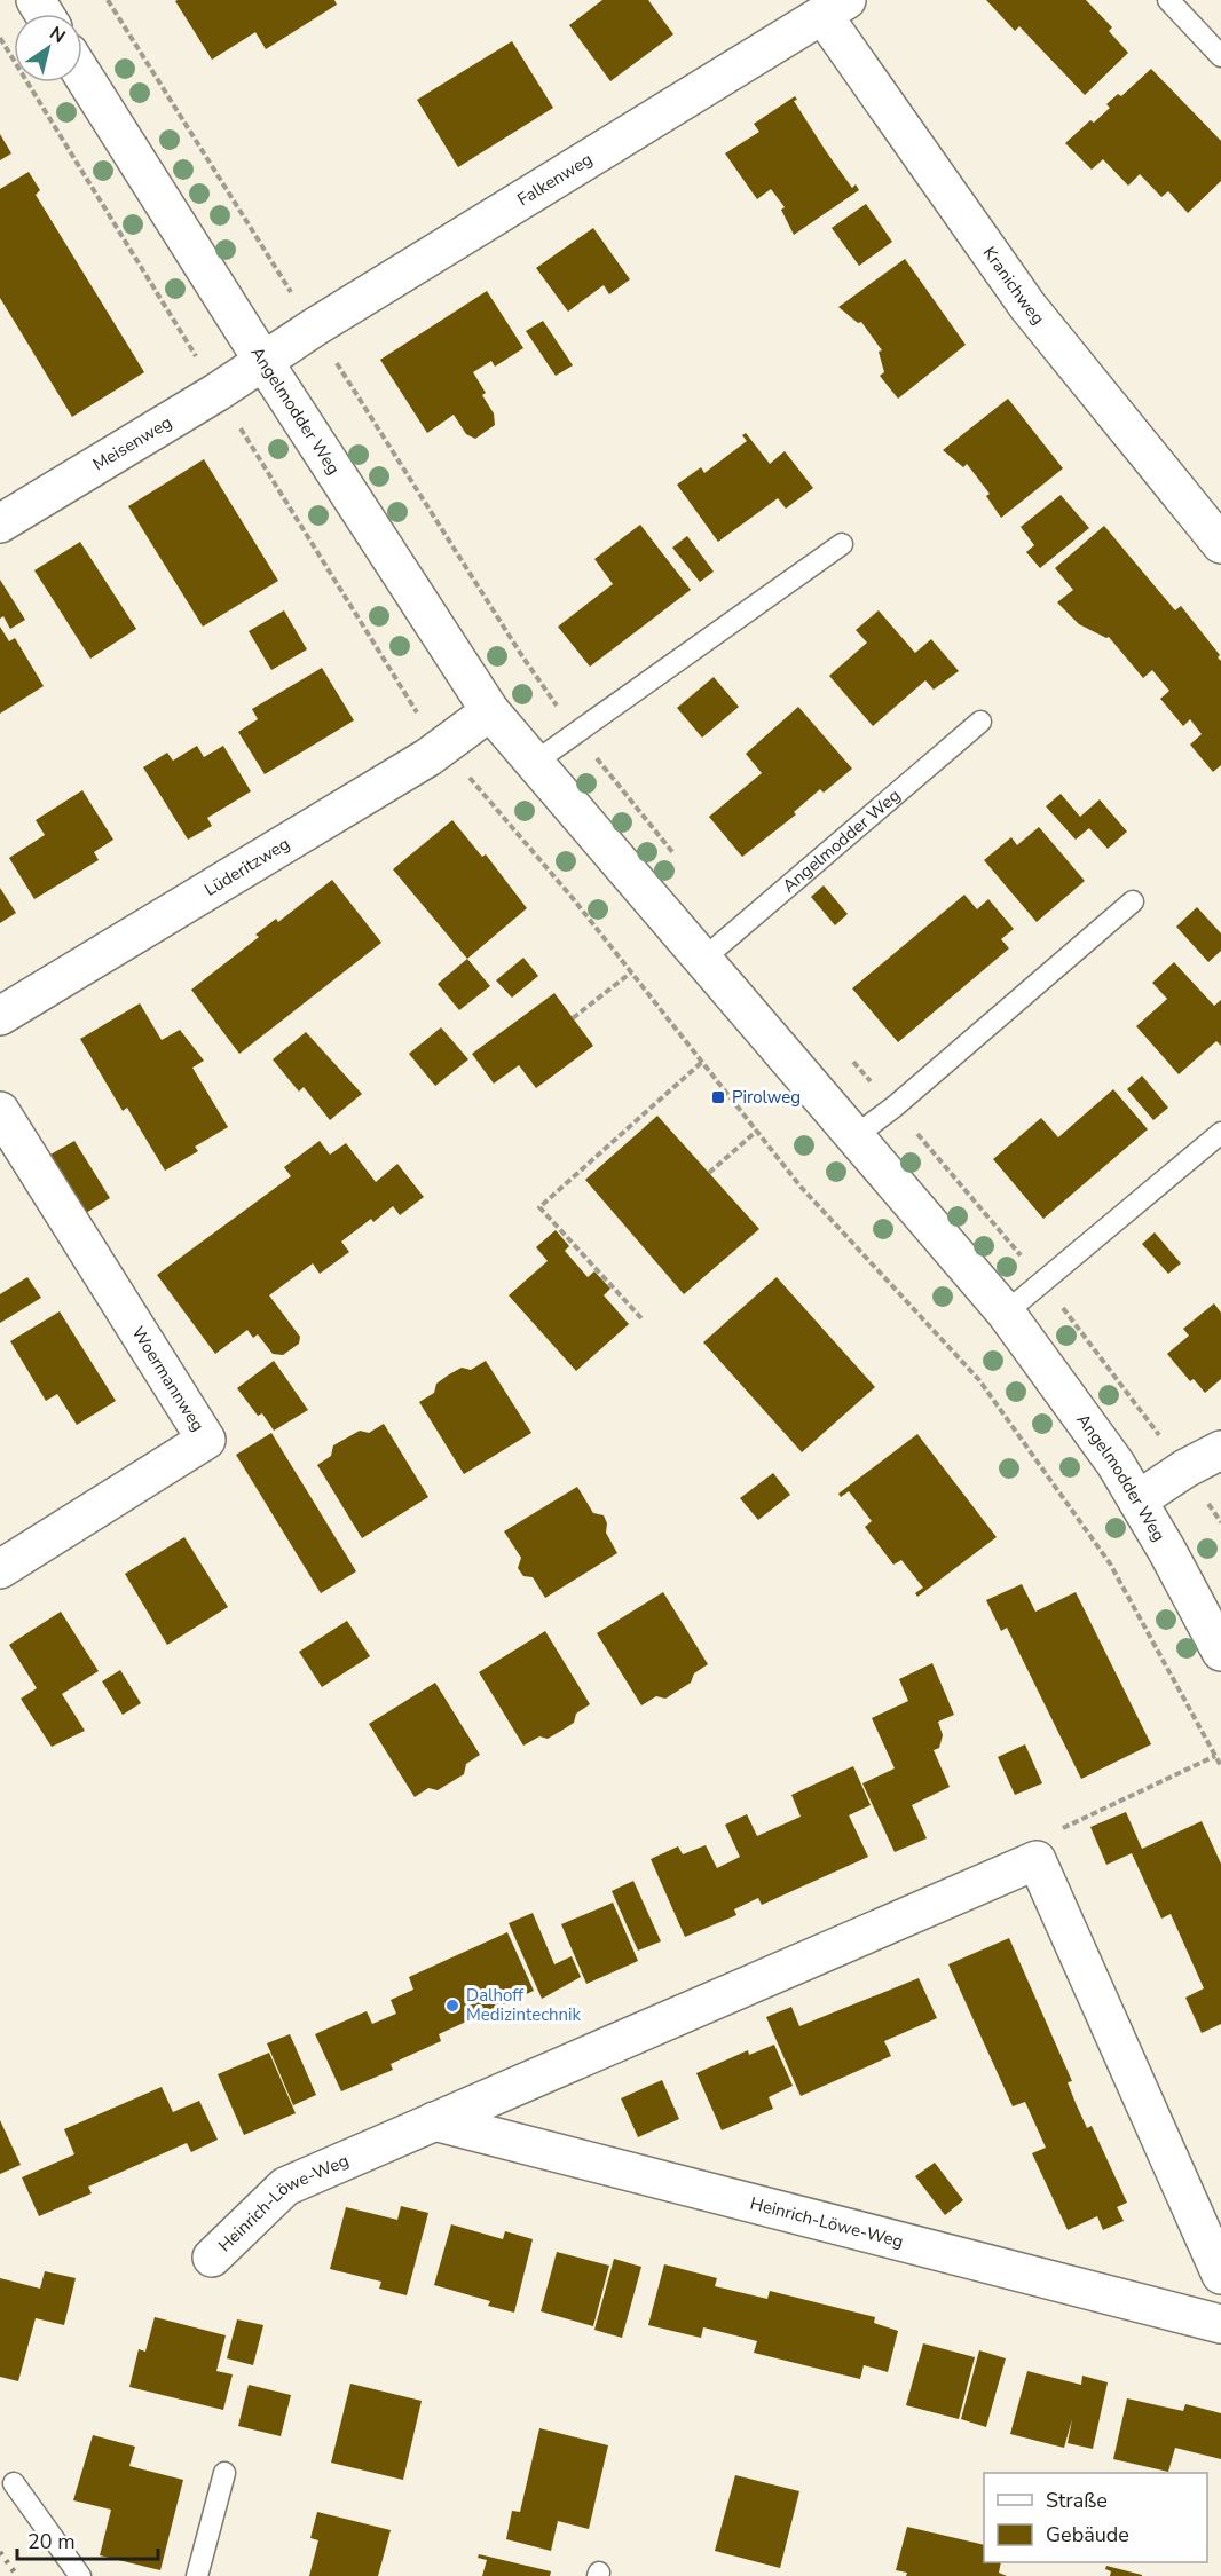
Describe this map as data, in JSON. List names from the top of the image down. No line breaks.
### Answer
{"streets":{"street":["Falkenweg","Kranichweg","Angelmodder Weg","Meisenweg","Lüderitzweg","Woermannweg","Heinrich-Löwe-Weg"]},"crossings":[["Falkenweg","Kranichweg"],["Falkenweg","Angelmodder Weg"],["Falkenweg","Meisenweg"],["Angelmodder Weg","Meisenweg"],["Angelmodder Weg","Lüderitzweg"]],"places":{"transit":["Pirolweg"],"other":["Dalhoff Medizintechnik"]},"legend":["Straße","Gebäude"],"scale_bar":"20 m","north":"top right"}
